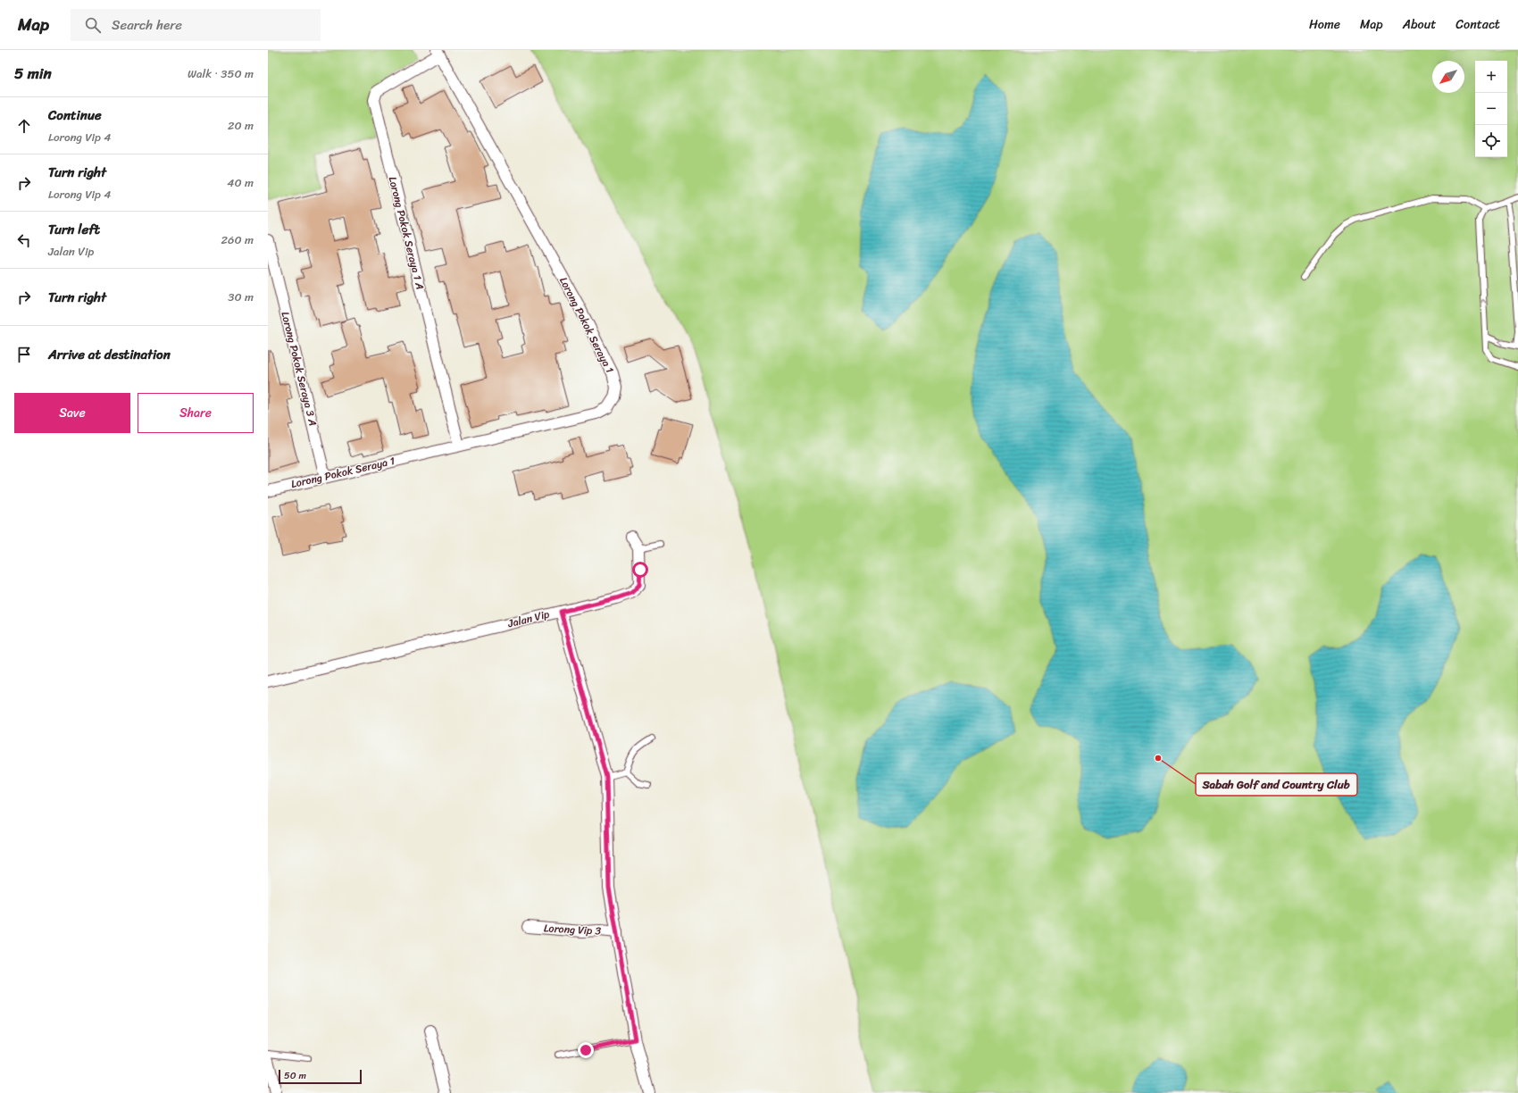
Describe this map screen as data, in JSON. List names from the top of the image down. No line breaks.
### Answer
{"streets":{"street":["Lorong Pokok Seraya 1 A","Lorong Pokok Seraya 1","Lorong Pokok Seraya 3 A","Jalan Vip","Lorong Vip 3"]},"crossings":[["Lorong Pokok Seraya 1 A","Lorong Pokok Seraya 1"],["Lorong Pokok Seraya 1","Lorong Pokok Seraya 3 A"],["Jalan Vip","Lorong Vip 3"]],"places":["Sabah Golf and Country Club"],"scale_bar":"50 m","north":"bottom left","page":{"header":"Map","search":"Search here","nav":["Home","Map","About","Contact"],"heading":["5 min","Walk · 350 m"],"map_buttons":["+","−"],"list":[["Continue","Lorong Vip 4","20 m"],["Turn right","Lorong Vip 4","40 m"],["Turn left","Jalan Vip","260 m"],["Turn right","30 m"],"Arrive at destination"],"buttons":["Save","Share"],"scale":"50 m"}}
